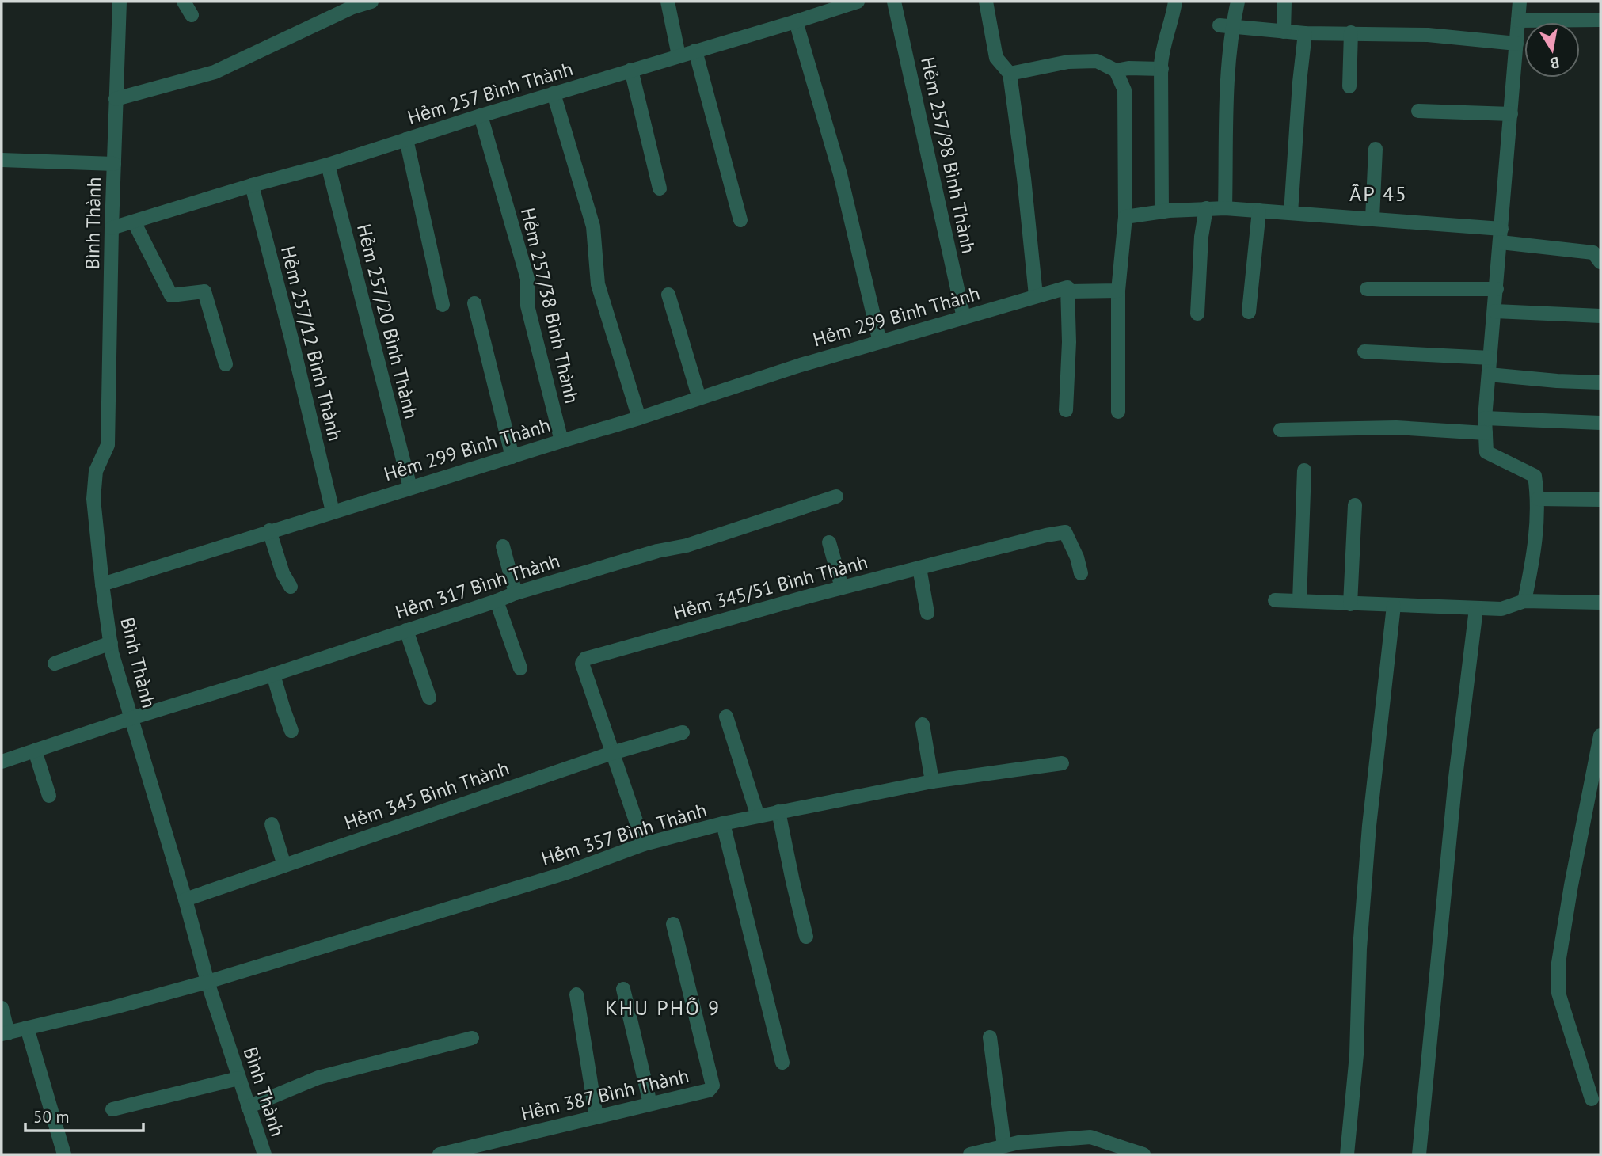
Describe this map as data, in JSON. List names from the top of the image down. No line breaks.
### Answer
{"streets":{"street":["Hẻm 257 Bình Thành","Hẻm 257/98 Bình Thành","Bình Thành","Hẻm 257/38 Bình Thành","Hẻm 299 Bình Thành","Hẻm 257/20 Bình Thành","Hẻm 257/12 Bình Thành","Hẻm 317 Bình Thành","Hẻm 345/51 Bình Thành","Hẻm 345 Bình Thành","Hẻm 357 Bình Thành","Hẻm 387 Bình Thành"]},"crossings":[["Hẻm 257 Bình Thành","Bình Thành"],["Hẻm 257 Bình Thành","Hẻm 257/38 Bình Thành"],["Hẻm 257 Bình Thành","Hẻm 257/20 Bình Thành"],["Hẻm 257 Bình Thành","Hẻm 257/12 Bình Thành"],["Hẻm 257/98 Bình Thành","Hẻm 299 Bình Thành"],["Bình Thành","Hẻm 299 Bình Thành"],["Bình Thành","Hẻm 317 Bình Thành"],["Bình Thành","Hẻm 345 Bình Thành"],["Bình Thành","Hẻm 357 Bình Thành"],["Hẻm 257/38 Bình Thành","Hẻm 299 Bình Thành"],["Hẻm 299 Bình Thành","Hẻm 257/20 Bình Thành"],["Hẻm 299 Bình Thành","Hẻm 257/12 Bình Thành"],["Hẻm 345/51 Bình Thành","Hẻm 345 Bình Thành"]],"districts":["ẤP 45","KHU PHỐ 9"],"scale_bar":"50 m","north":"bottom"}
